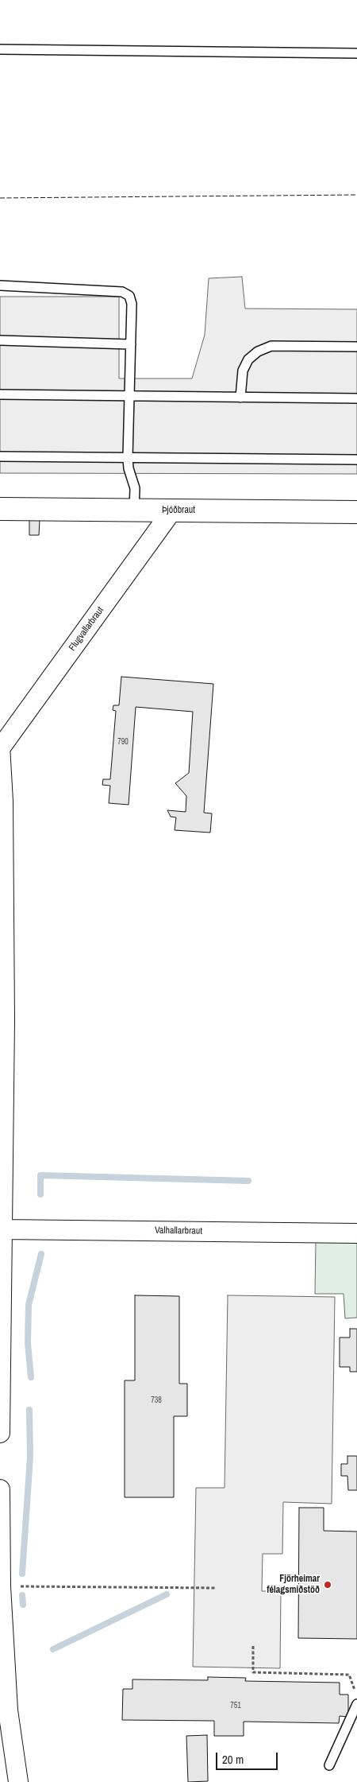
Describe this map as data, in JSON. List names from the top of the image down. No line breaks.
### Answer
{"streets":{"street":["Þjóðbraut","Flugvallarbraut","Valhallarbraut"]},"crossings":[["Þjóðbraut","Flugvallarbraut"],["Flugvallarbraut","Valhallarbraut"]],"places":["Fjörheimar félagsmiðstöð"],"house_numbers":["790","738","751"],"scale_bar":"20 m"}
